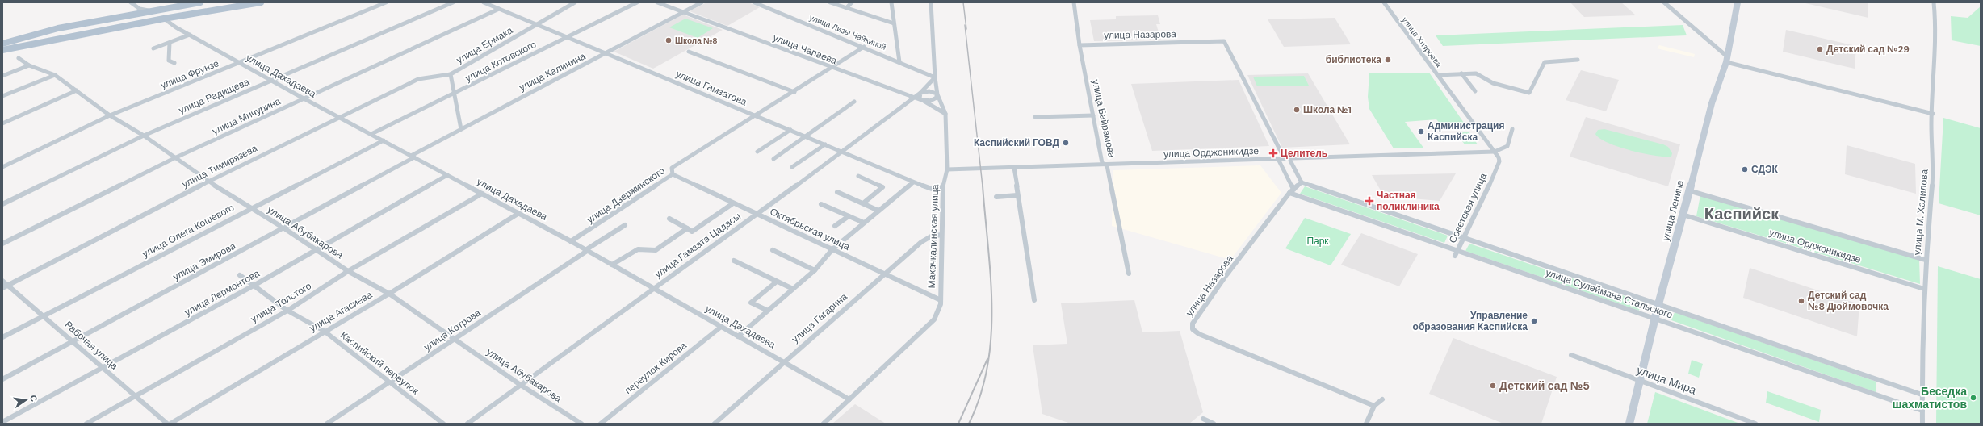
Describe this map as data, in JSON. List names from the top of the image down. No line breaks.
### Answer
{"streets":{"street":["улица Лизы Чайкиной","улица Назарова","улица Хизроева","улица Ермака","улица Чапаева","улица Котовского","улица Калинина","улица Фрунзе","улица Дахадаева","улица Гамзатова","улица Радищева","улица Мичурина","улица Байрамова","улица Орджоникидзе","улица Тимирязева","улица Дзержинского","Советская улица","улица Ленина","улица М. Халилова","Октябрьская улица","улица Олега Кошевого","улица Абубакарова","Махачкалинская улица","улица Гамзата Цадасы","улица Эмирова","улица Лермонтова","улица Сулеймана Стальского","улица Толстого","улица Агасиева","улица Гагарина","улица Котрова","Рабочая улица","Каспийский переулок","переулок Кирова","улица Мира"]},"crossings":[["улица Лизы Чайкиной","улица Дзержинского"],["улица Лизы Чайкиной","Махачкалинская улица"],["улица Лизы Чайкиной","улица Гамзата Цадасы"],["улица Назарова","улица Байрамова"],["улица Назарова","улица Орджоникидзе"],["улица Назарова","улица Сулеймана Стальского"],["улица Хизроева","улица Орджоникидзе"],["улица Хизроева","Советская улица"],["улица Ермака","улица Котовского"],["улица Ермака","улица Калинина"],["улица Ермака","улица Гамзатова"],["улица Ермака","улица Тимирязева"],["улица Чапаева","улица Калинина"],["улица Чапаева","улица Дзержинского"],["улица Чапаева","Махачкалинская улица"],["улица Чапаева","улица Гамзата Цадасы"],["улица Котовского","улица Дахадаева"],["улица Котовского","улица Гамзатова"],["улица Калинина","улица Дахадаева"],["улица Калинина","улица Гамзатова"],["улица Калинина","улица Эмирова"],["улица Фрунзе","улица Дахадаева"],["улица Фрунзе","улица Абубакарова"],["улица Дахадаева","улица Радищева"],["улица Дахадаева","улица Мичурина"],["улица Дахадаева","улица Тимирязева"],["улица Дахадаева","улица Дзержинского"],["улица Дахадаева","улица Олега Кошевого"],["улица Дахадаева","Махачкалинская улица"],["улица Дахадаева","улица Гамзата Цадасы"],["улица Дахадаева","улица Эмирова"],["улица Дахадаева","улица Лермонтова"],["улица Дахадаева","улица Толстого"],["улица Дахадаева","улица Агасиева"],["улица Дахадаева","улица Гагарина"],["улица Дахадаева","улица Котрова"],["улица Дахадаева","переулок Кирова"],["улица Гамзатова","улица Мичурина"],["улица Гамзатова","улица Дзержинского"],["улица Гамзатова","Махачкалинская улица"],["улица Гамзатова","улица Гамзата Цадасы"],["улица Радищева","улица Абубакарова"],["улица Мичурина","улица Абубакарова"],["улица Байрамова","улица Орджоникидзе"],["улица Орджоникидзе","улица Ленина"],["улица Орджоникидзе","улица М. Халилова"],["улица Орджоникидзе","Махачкалинская улица"],["улица Тимирязева","улица Абубакарова"],["улица Тимирязева","Рабочая улица"],["улица Дзержинского","Октябрьская улица"],["Советская улица","улица Сулеймана Стальского"],["улица Ленина","улица Сулеймана Стальского"],["улица Ленина","улица Мира"],["улица М. Халилова","улица Сулеймана Стальского"],["Октябрьская улица","Махачкалинская улица"],["Октябрьская улица","улица Гамзата Цадасы"],["Октябрьская улица","улица Гагарина"],["улица Олега Кошевого","улица Абубакарова"],["улица Олега Кошевого","Рабочая улица"],["улица Абубакарова","улица Гамзата Цадасы"],["улица Абубакарова","улица Эмирова"],["улица Абубакарова","улица Лермонтова"],["улица Абубакарова","улица Толстого"],["улица Абубакарова","улица Агасиева"],["улица Абубакарова","улица Котрова"],["Махачкалинская улица","улица Гамзата Цадасы"],["Махачкалинская улица","улица Гагарина"],["улица Эмирова","Рабочая улица"],["улица Лермонтова","Рабочая улица"],["улица Лермонтова","Каспийский переулок"],["улица Толстого","Рабочая улица"],["улица Толстого","Каспийский переулок"],["улица Агасиева","Каспийский переулок"],["улица Котрова","Каспийский переулок"]],"districts":["Каспийск"],"parks":["Парк"],"places":{"other":["Школа №8","Детский сад №29","библиотека","Школа №1","Администрация Каспийска","Каспийский ГОВД","СДЭК","Детский сад №8 Дюймовочка","Управление образования Каспийска","Детский сад №5","Беседка шахматистов"],"health":["Целитель","Частная поликлиника"]},"north":"right"}
